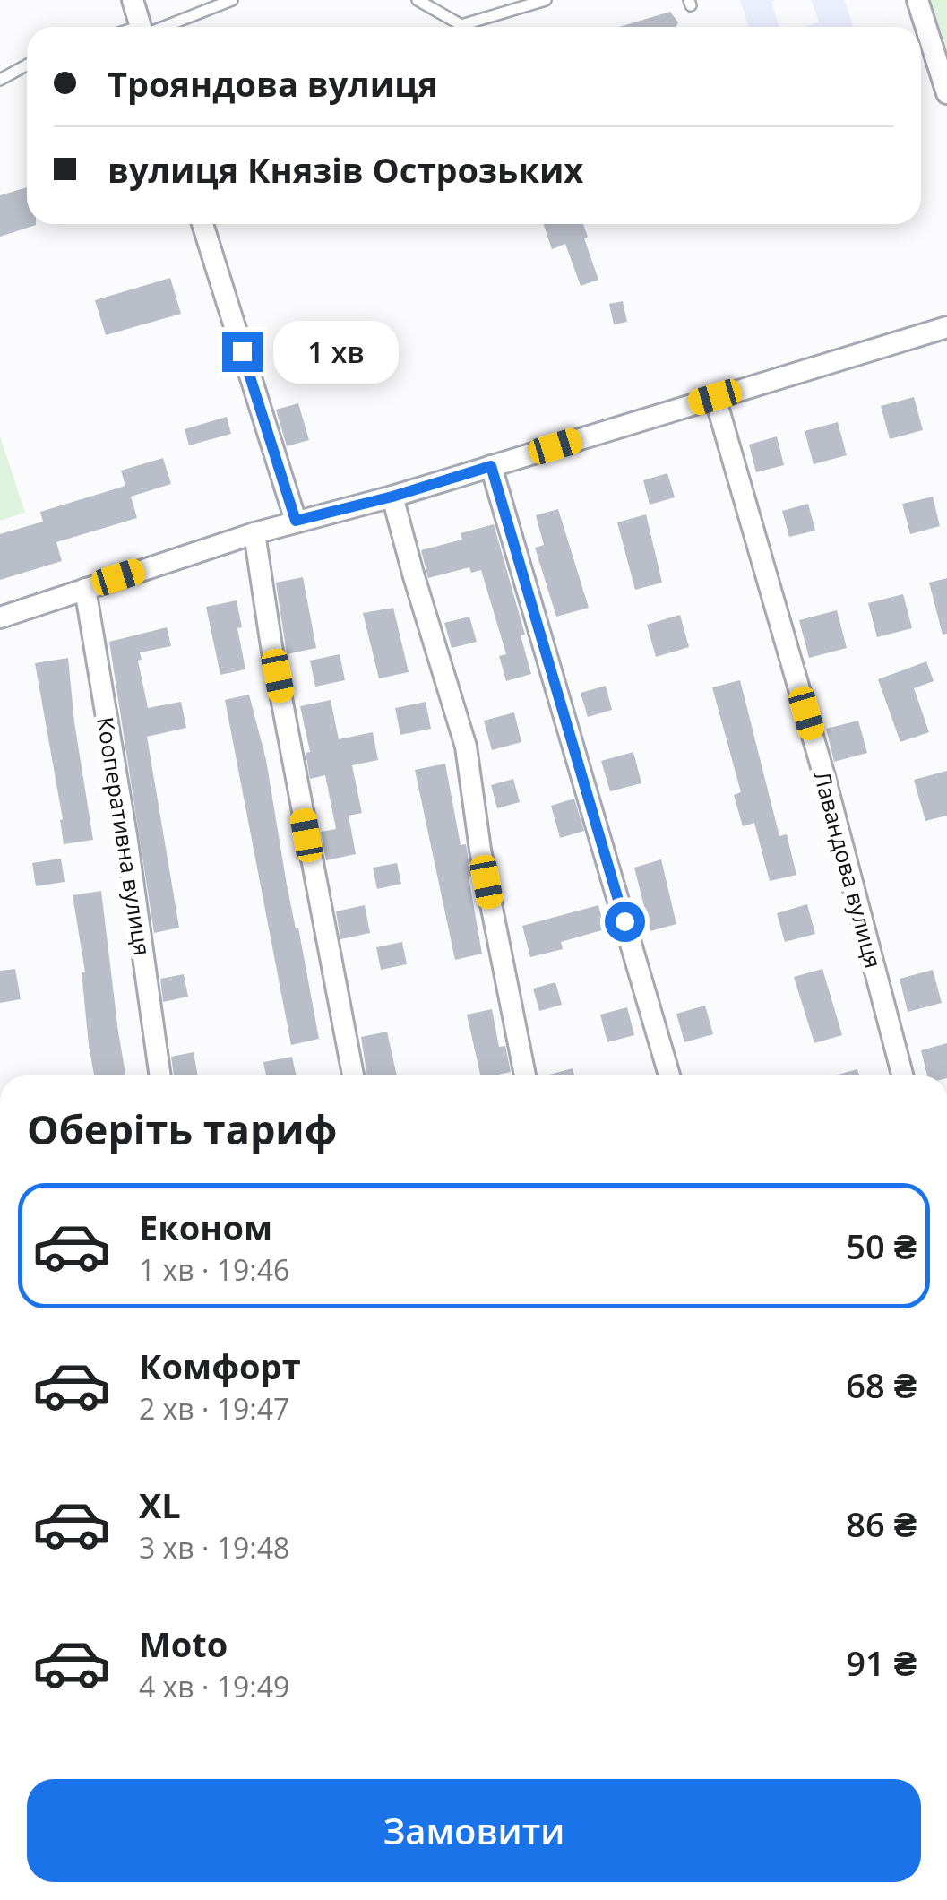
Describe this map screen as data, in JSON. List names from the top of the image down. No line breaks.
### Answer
{"streets":{"street":["Кооперативна вулиця","Лавандова вулиця"]},"page":{"banner":["Трояндова вулиця","вулиця Князів Острозьких"],"bubble":"1 хв","heading":"Оберіть тариф","list":[{"name":"Економ","note":"1 хв · 19:46","value":"50 ₴"},{"name":"Комфорт","note":"2 хв · 19:47","value":"68 ₴"},{"name":"XL","note":"3 хв · 19:48","value":"86 ₴"},{"name":"Moto","note":"4 хв · 19:49","value":"91 ₴"}],"buttons":"Замовити"}}
